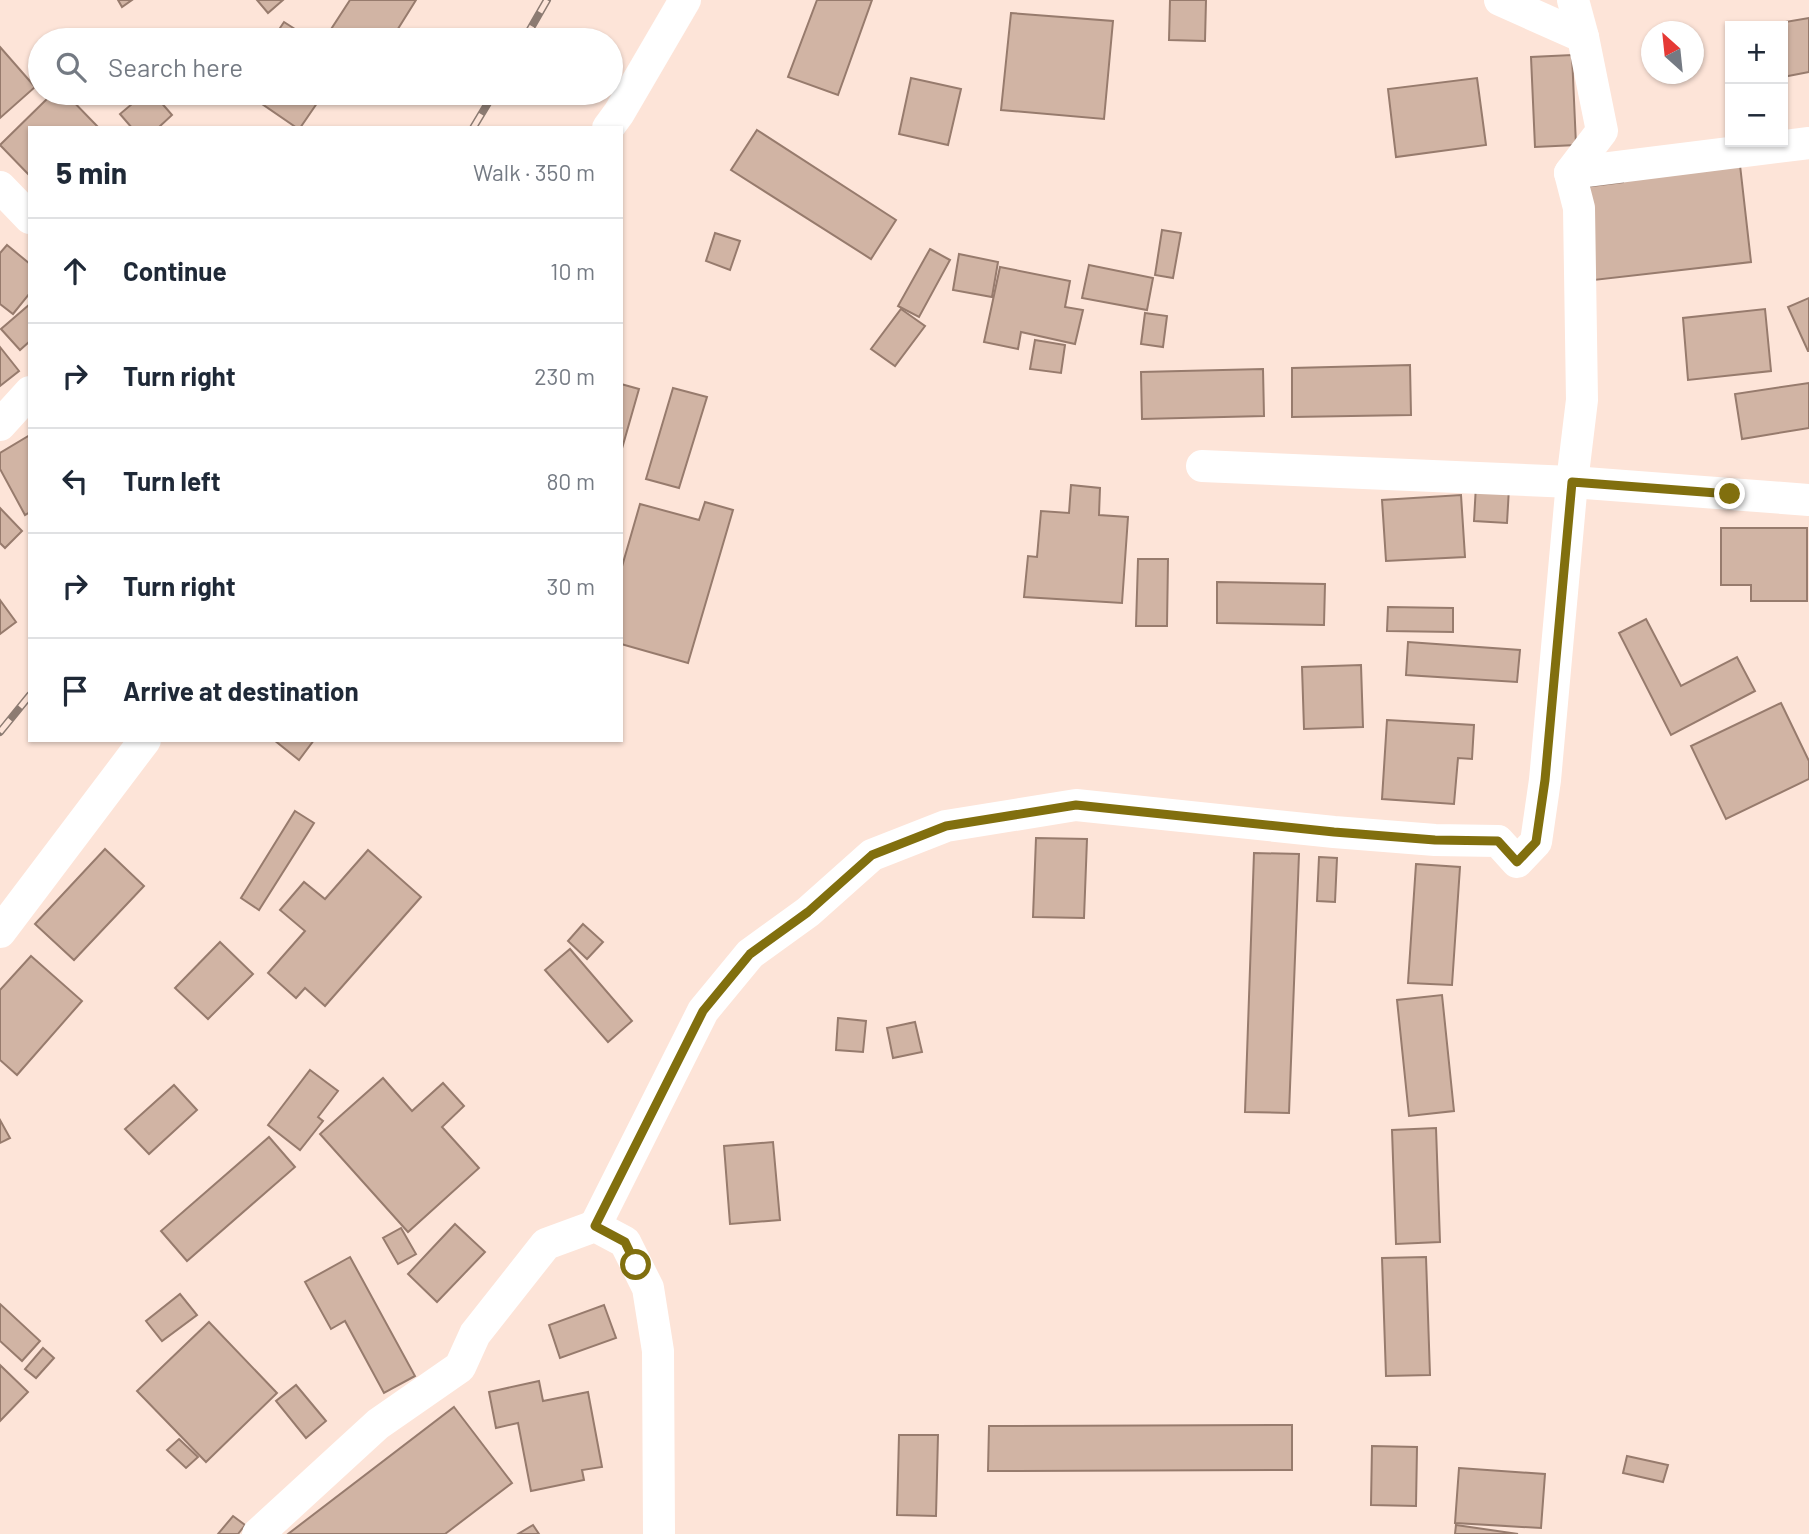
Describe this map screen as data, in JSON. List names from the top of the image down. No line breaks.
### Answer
{"north":"top left","page":{"map_buttons":["+","−"],"search":"Search here","heading":["5 min","Walk · 350 m"],"list":[["Continue","10 m"],["Turn right","230 m"],["Turn left","80 m"],["Turn right","30 m"],"Arrive at destination"]}}
